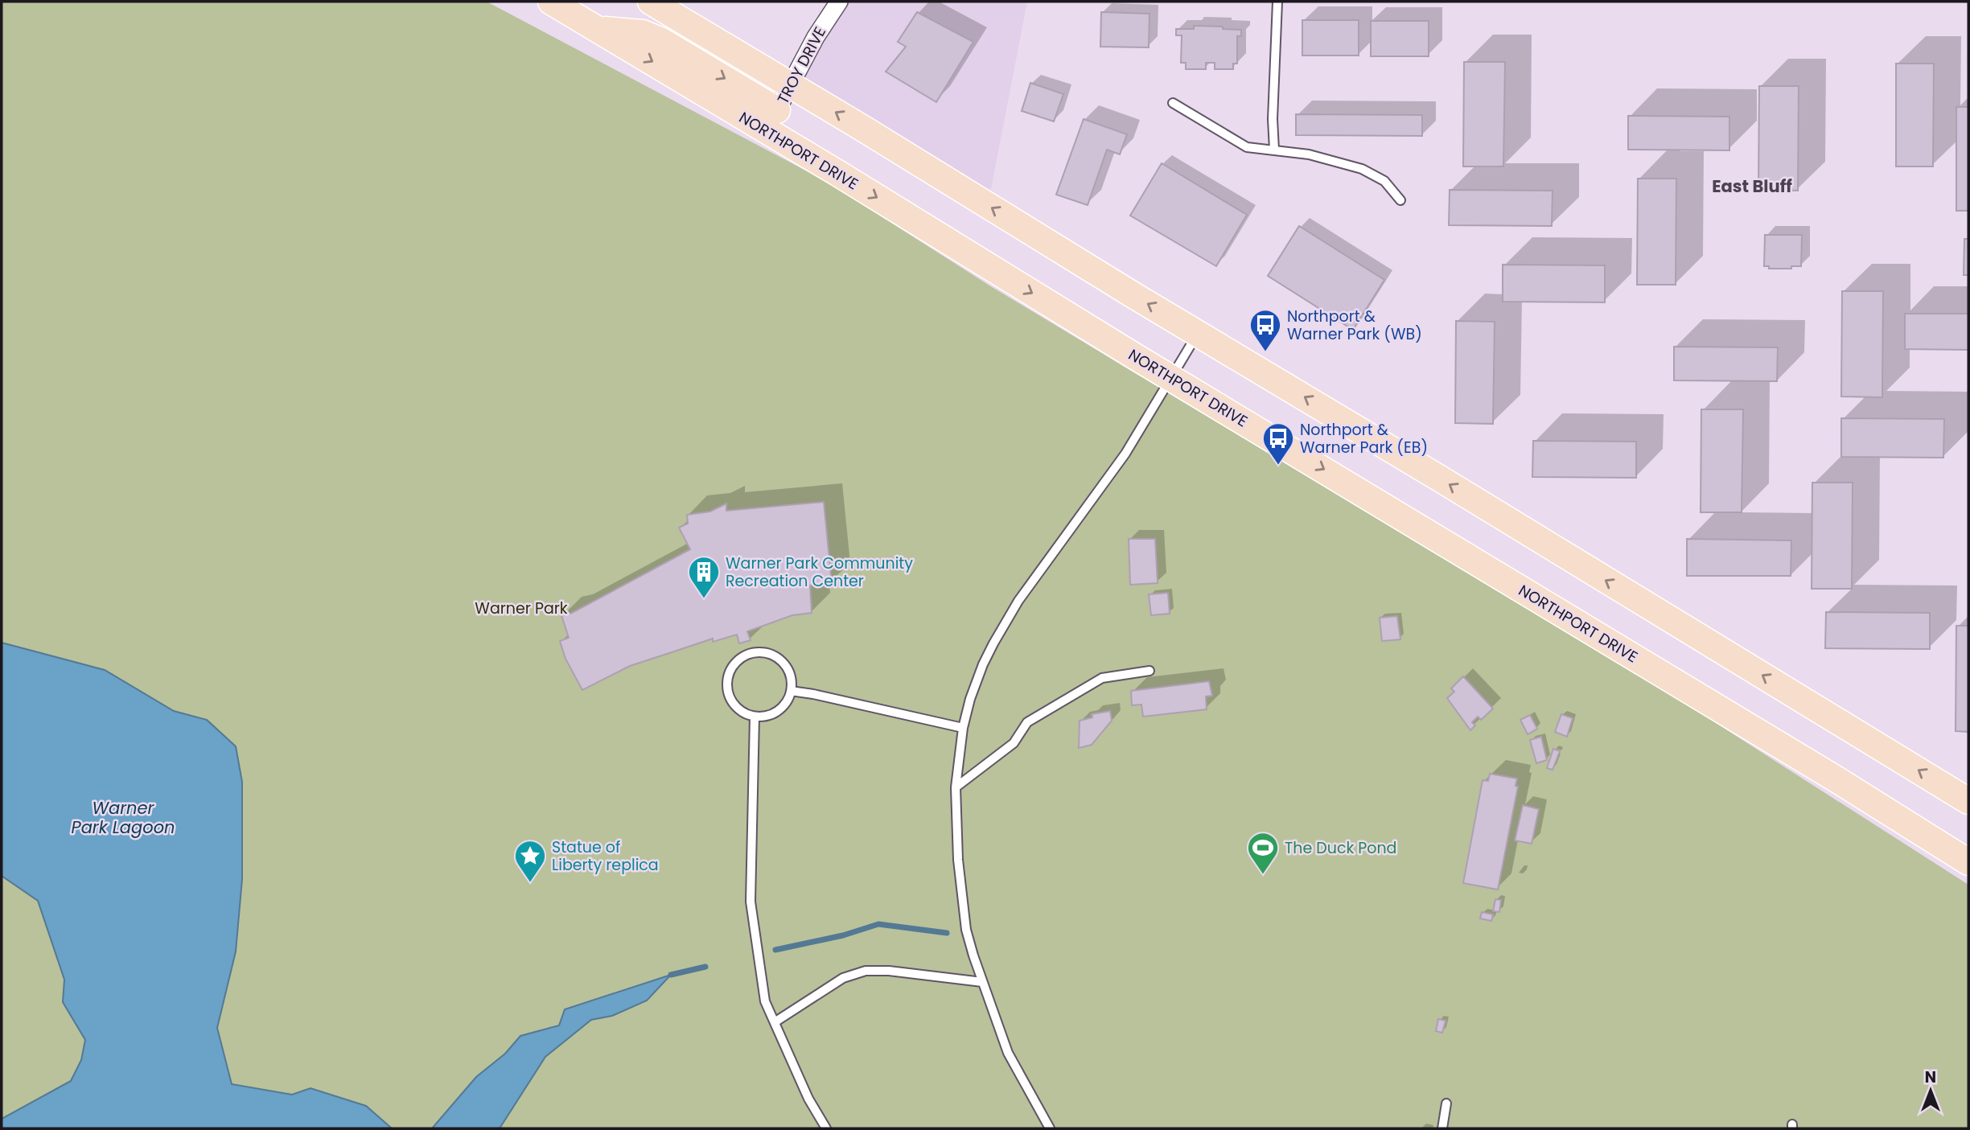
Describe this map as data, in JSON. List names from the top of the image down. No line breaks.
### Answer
{"streets":{"main road":["NORTHPORT DRIVE"],"street":["TROY DRIVE"]},"crossings":[["TROY DRIVE","NORTHPORT DRIVE"]],"districts":["East Bluff"],"water":["Warner Park Lagoon"],"parks":["Warner Park"],"places":{"bus stop":["Northport & Warner Park (WB)","Northport & Warner Park (EB)"],"building":["Warner Park Community Recreation Center"],"sports":["The Duck Pond"],"place":["Statue of Liberty replica"]},"north":"top"}
